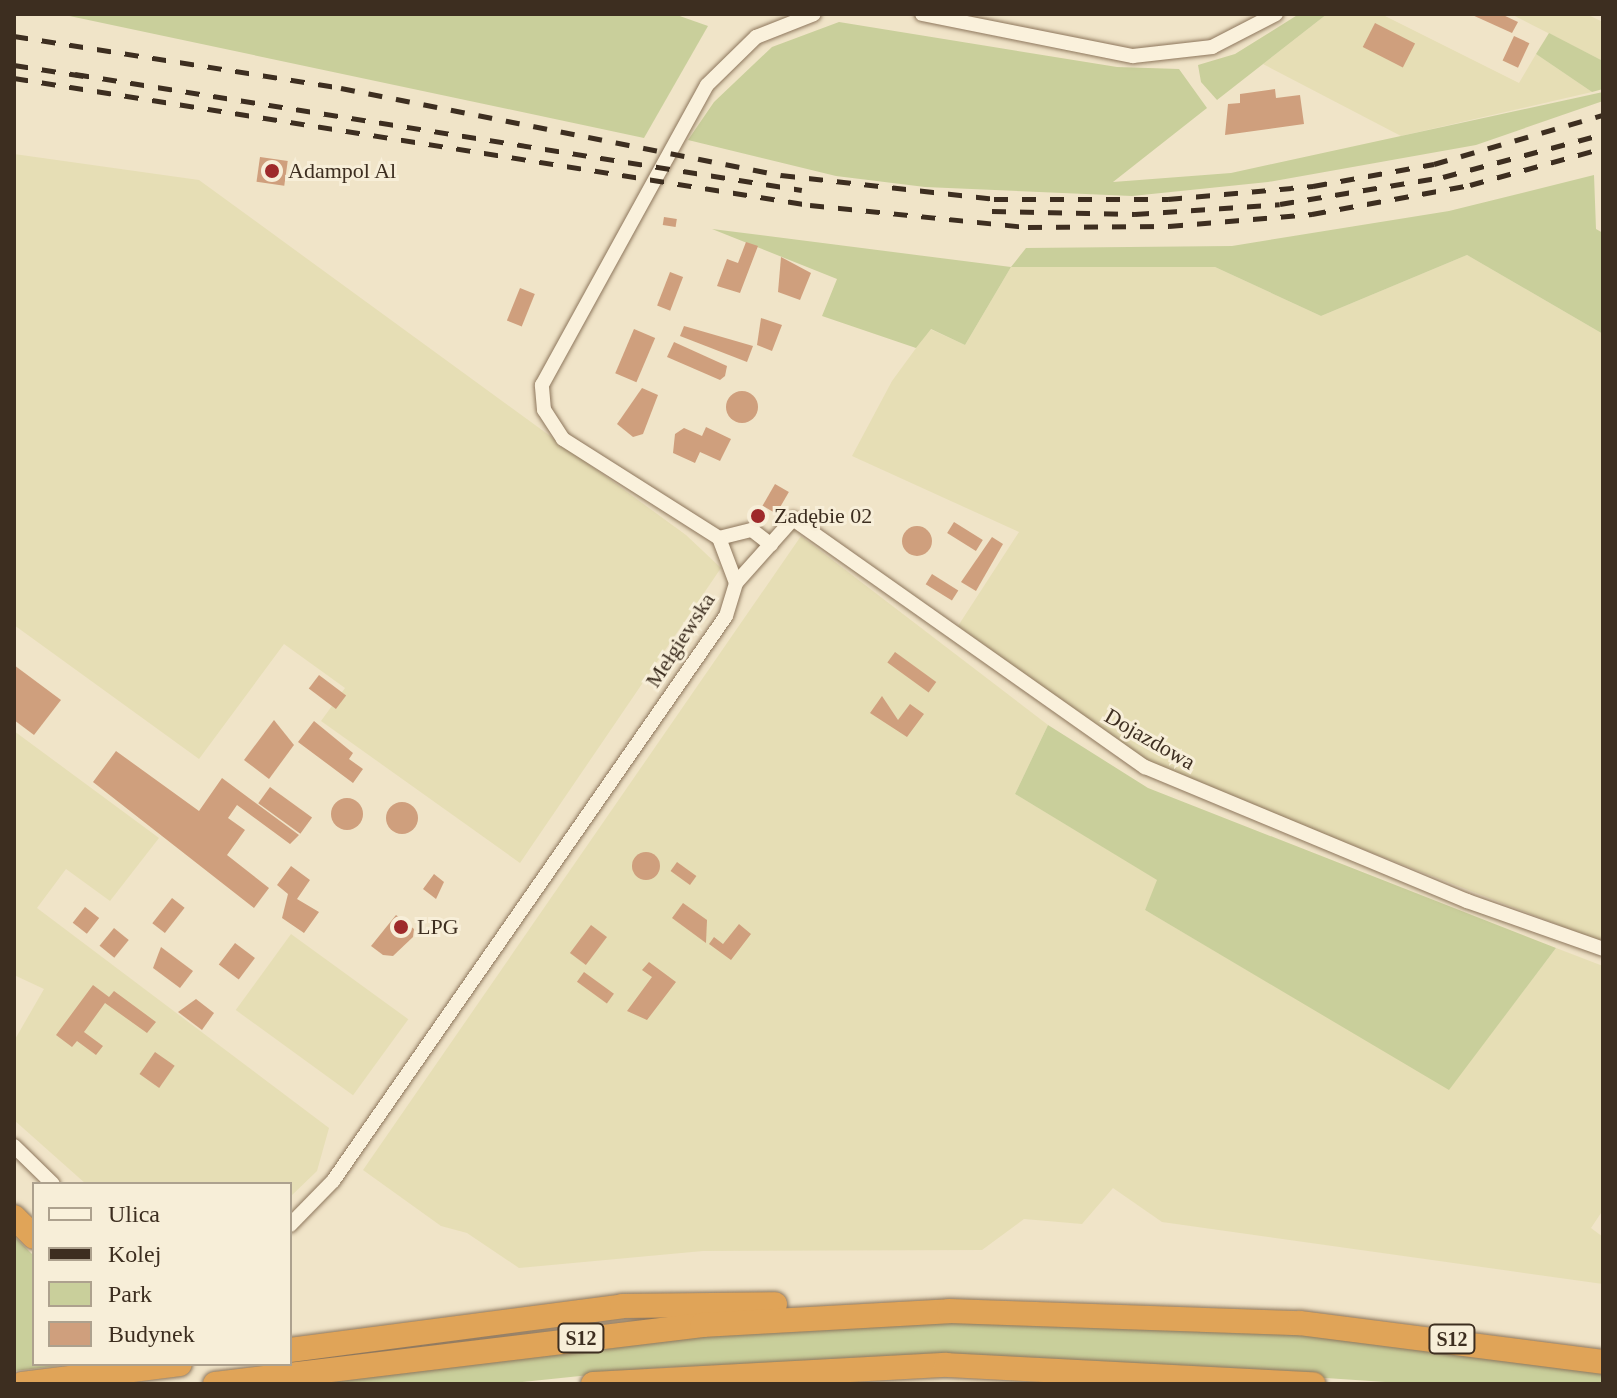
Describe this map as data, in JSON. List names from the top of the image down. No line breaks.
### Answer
{"streets":{"highway":["S12"],"street":["Mełgiewska","Dojazdowa"]},"places":["Adampol Al","Zadębie 02","LPG"],"legend":["Ulica","Kolej","Park","Budynek"]}
